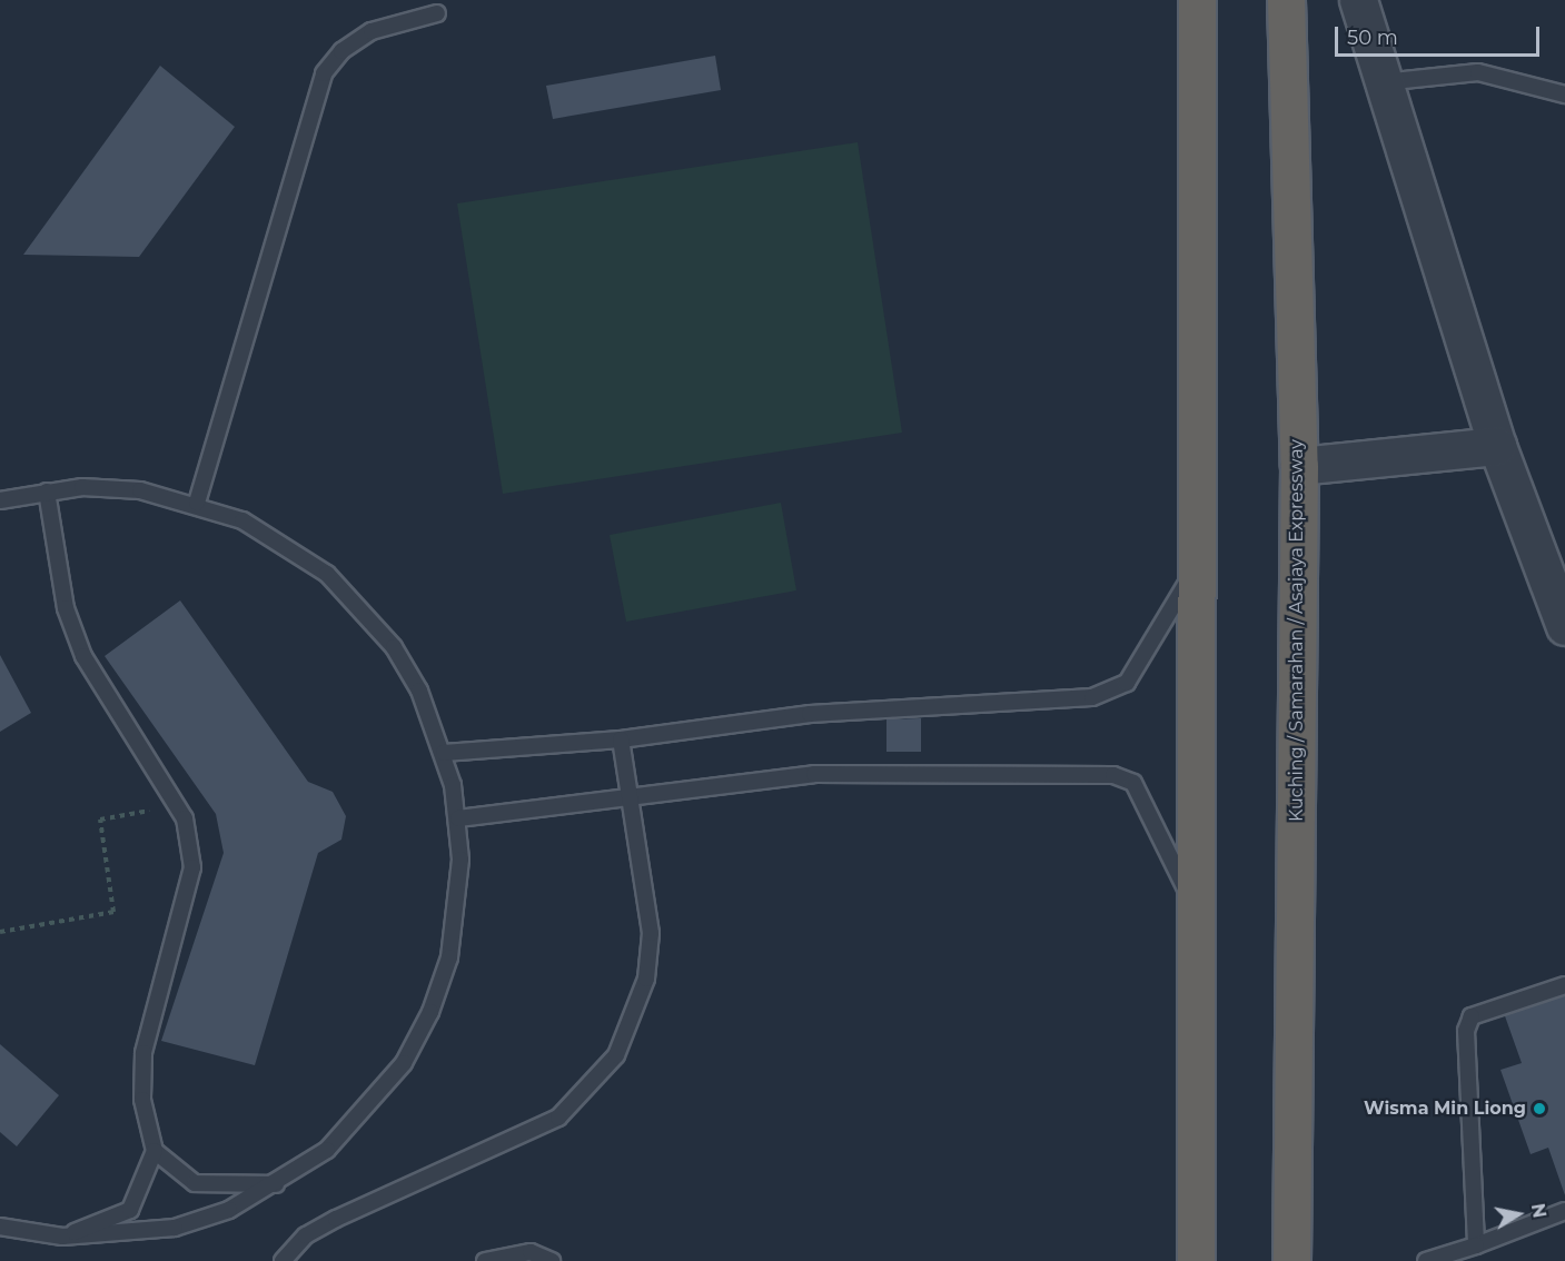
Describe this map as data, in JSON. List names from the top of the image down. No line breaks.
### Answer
{"streets":{"highway":["Kuching / Samarahan / Asajaya Expressway"]},"places":["Wisma Min Liong"],"scale_bar":"50 m","north":"right"}
